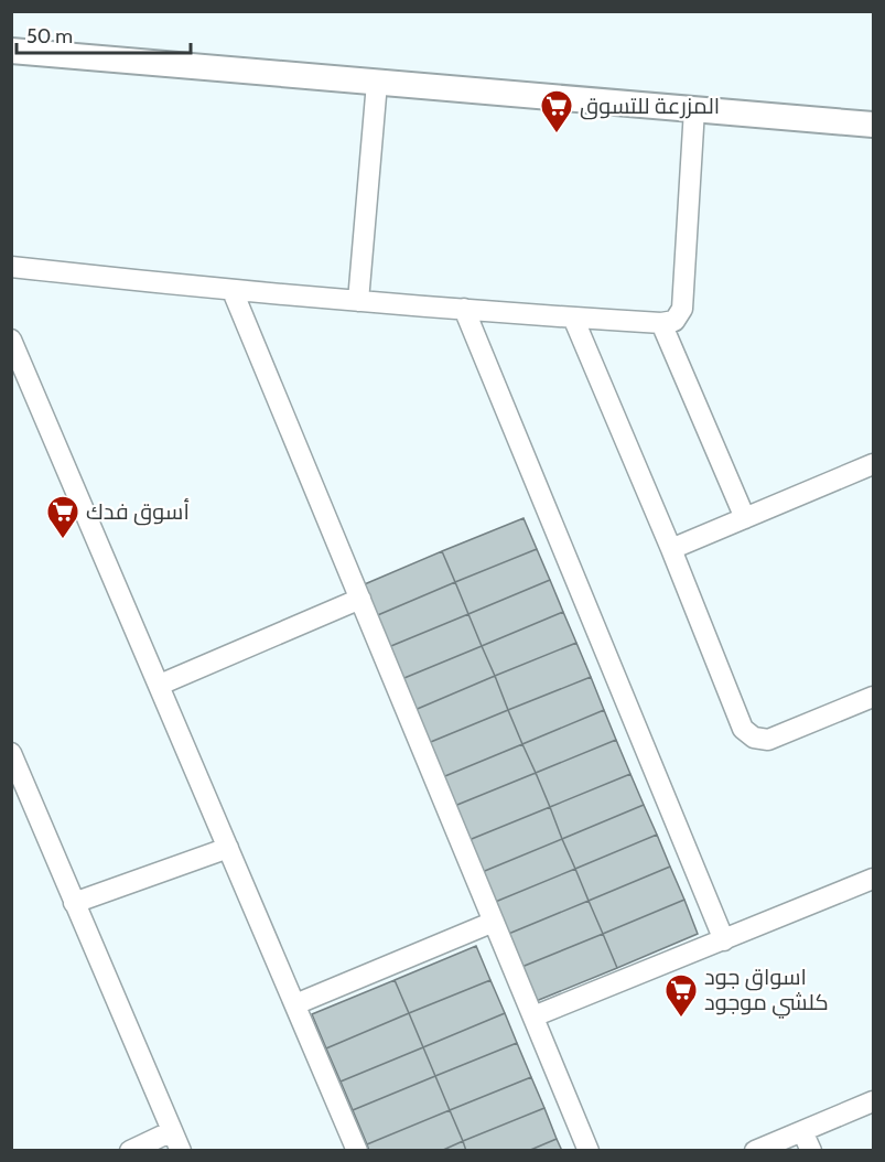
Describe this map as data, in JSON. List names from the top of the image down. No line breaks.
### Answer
{"places":{"supermarket":["المزرعة للتسوق","أسوق فدك","اسواق جود كلشي موجود"]},"scale_bar":"50 m"}
